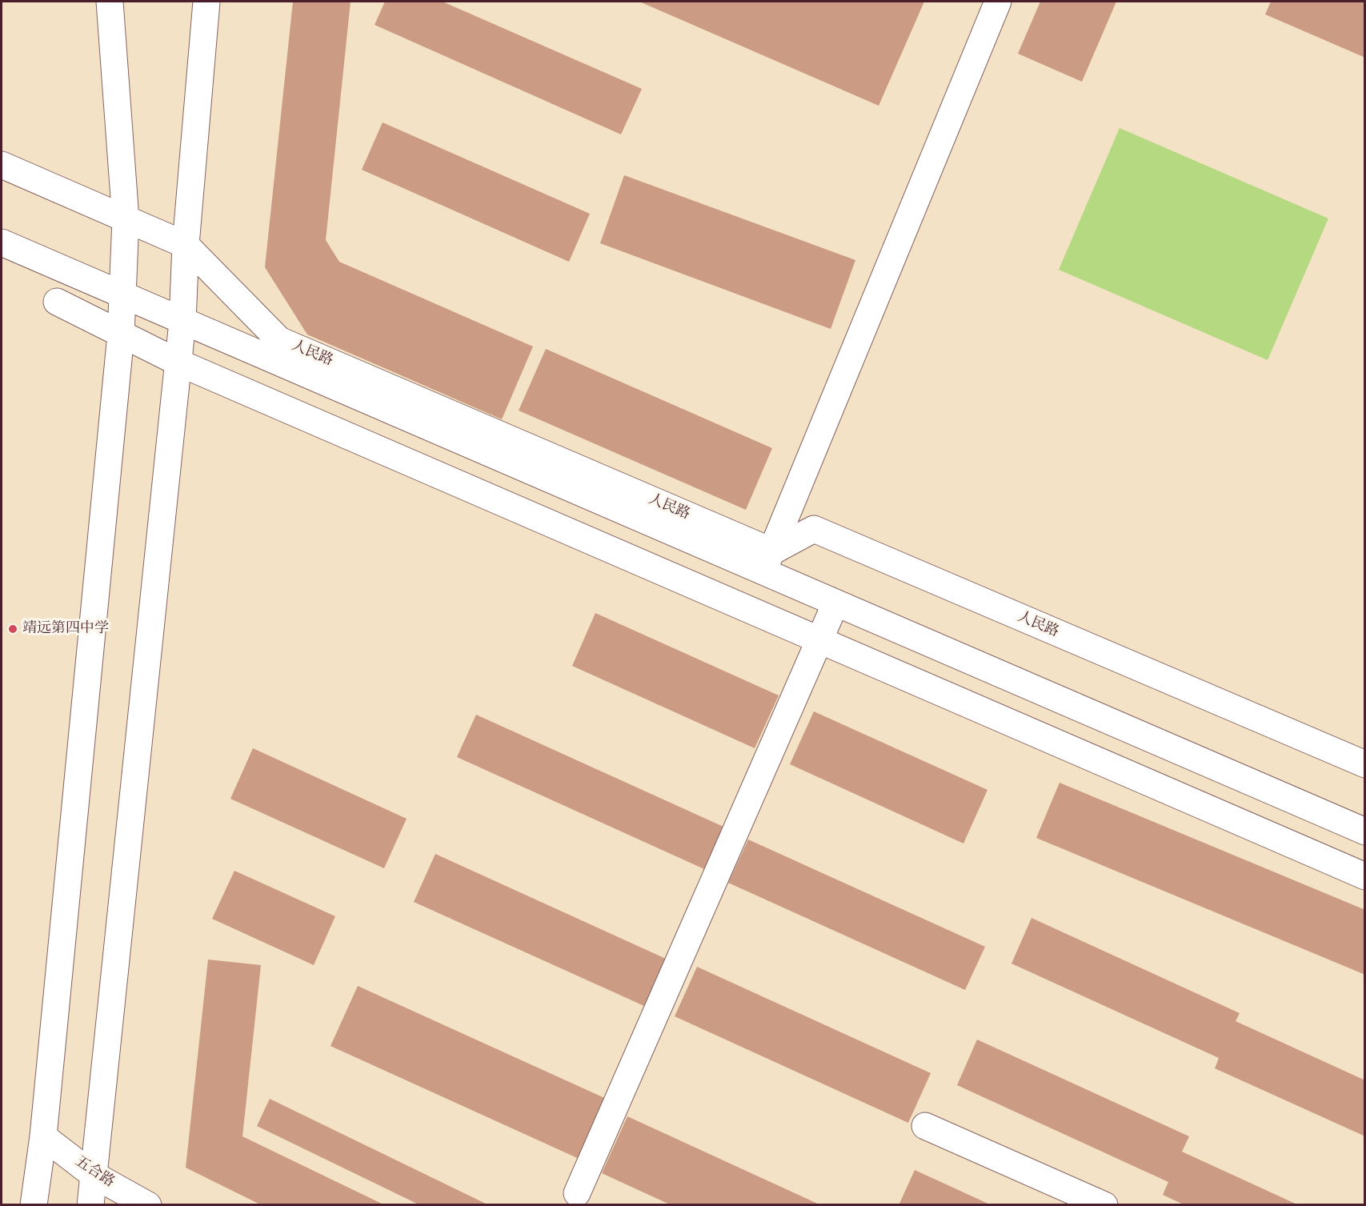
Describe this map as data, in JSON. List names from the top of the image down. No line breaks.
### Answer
{"streets":{"main road":["人民路","五合路"]},"places":["靖远第四中学"]}
